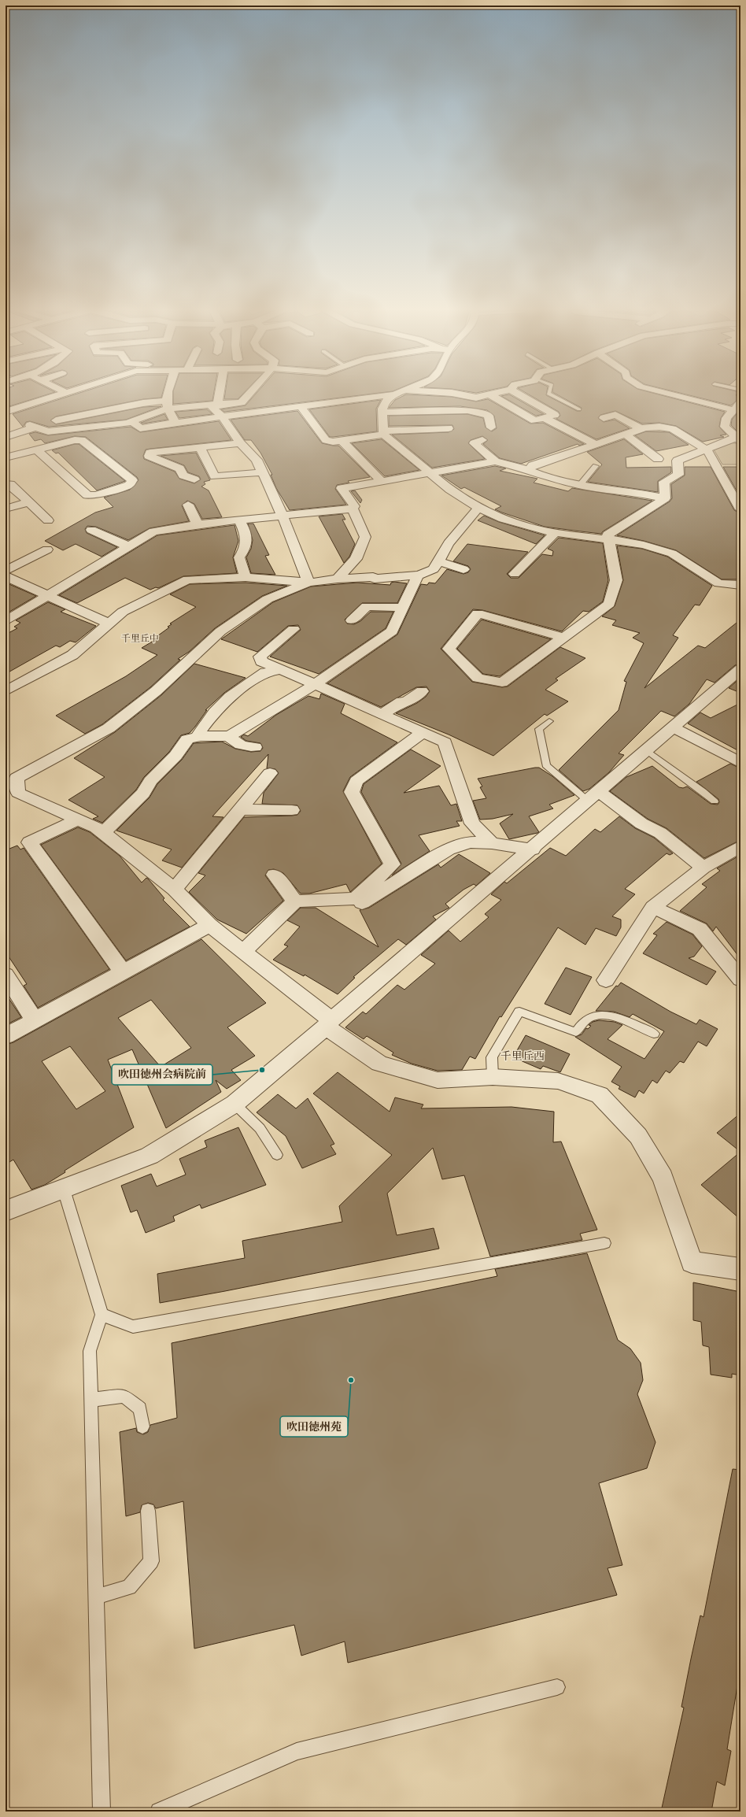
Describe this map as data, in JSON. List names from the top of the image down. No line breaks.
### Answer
{"districts":["千里丘中","千里丘西"],"places":["吹田徳州会病院前","吹田徳州苑"]}
